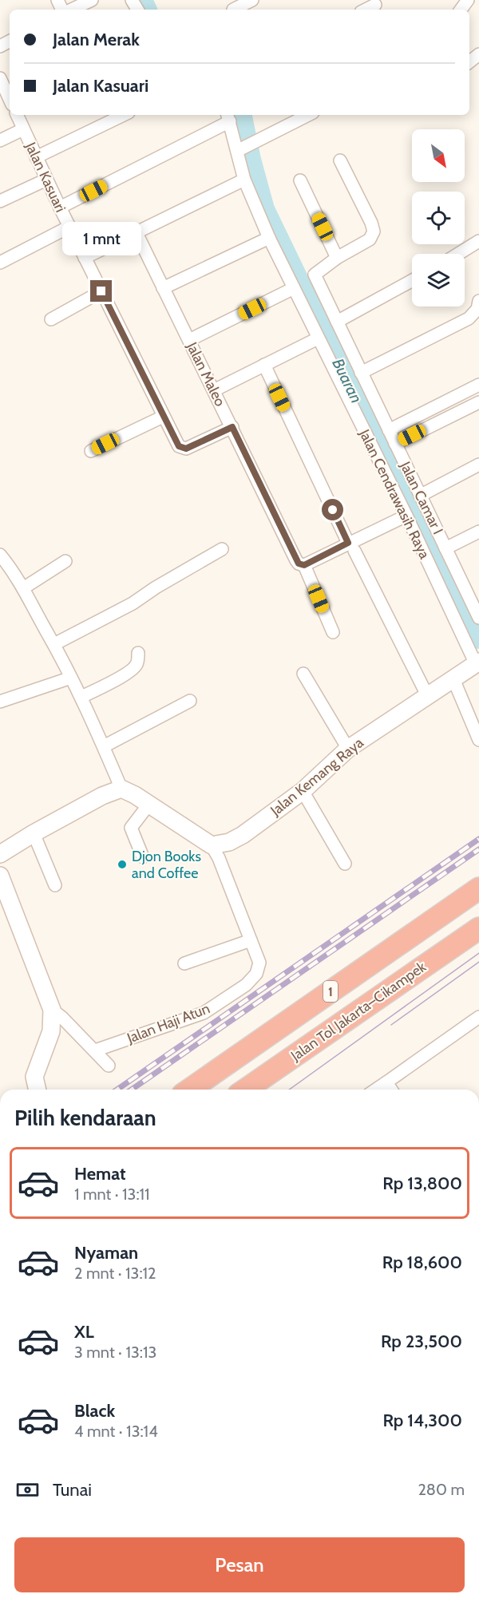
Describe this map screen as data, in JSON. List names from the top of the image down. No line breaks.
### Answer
{"streets":{"highway":["1","Jalan Tol Jakarta–Cikampek"],"street":["Jalan Kasuari","Jalan Maleo","Jalan Cendrawasih Raya","Jalan Camar I","Jalan Kemang Raya","Jalan Haji Atun"]},"crossings":[["Jalan Kasuari","Jalan Maleo"],["Jalan Cendrawasih Raya","Jalan Camar I"],["Jalan Cendrawasih Raya","Jalan Kemang Raya"]],"water":["Buaran"],"places":["Djon Books and Coffee"],"north":"bottom right","page":{"banner":["Jalan Merak","Jalan Kasuari"],"bubble":"1 mnt","heading":"Pilih kendaraan","list":[{"name":"Hemat","note":"1 mnt · 13:11","value":"Rp 13,800"},{"name":"Nyaman","note":"2 mnt · 13:12","value":"Rp 18,600"},{"name":"XL","note":"3 mnt · 13:13","value":"Rp 23,500"},{"name":"Black","note":"4 mnt · 13:14","value":"Rp 14,300"}],"pay":["Tunai","280 m"],"buttons":"Pesan"}}
